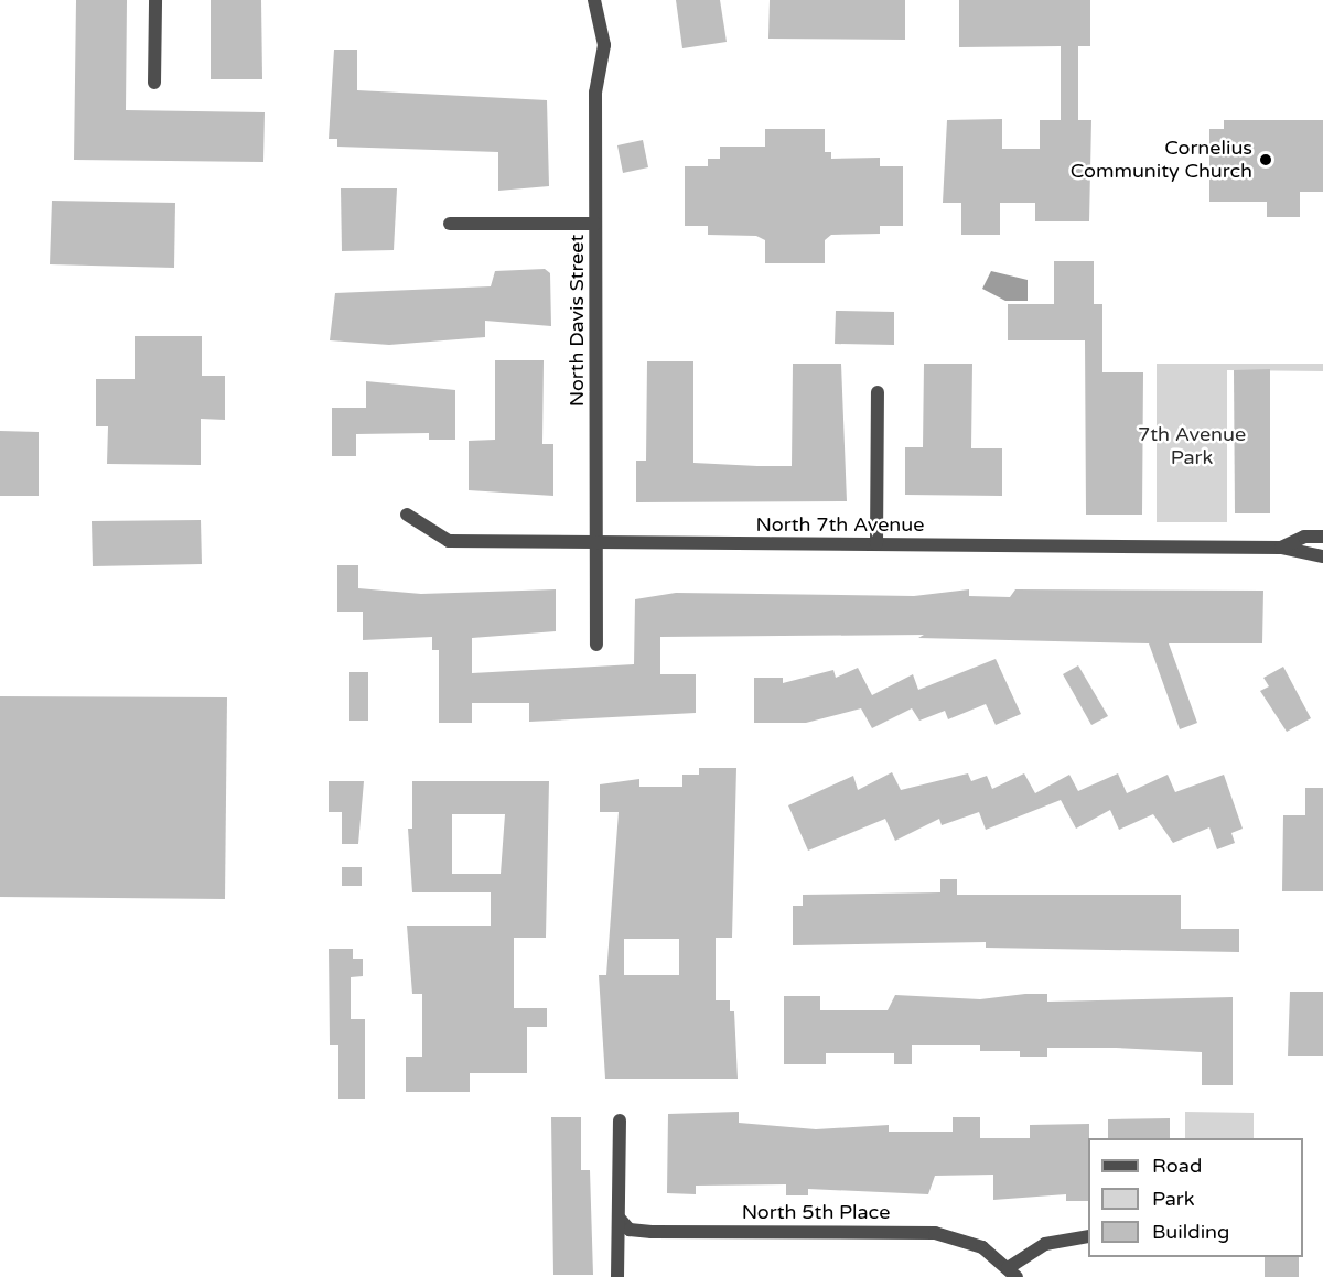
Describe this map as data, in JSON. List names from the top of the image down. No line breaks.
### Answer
{"streets":{"street":["North Davis Street","North 7th Avenue","North 5th Place"]},"crossings":[["North Davis Street","North 7th Avenue"]],"parks":["7th Avenue Park"],"places":["Cornelius Community Church"],"legend":["Road","Park","Building"]}
